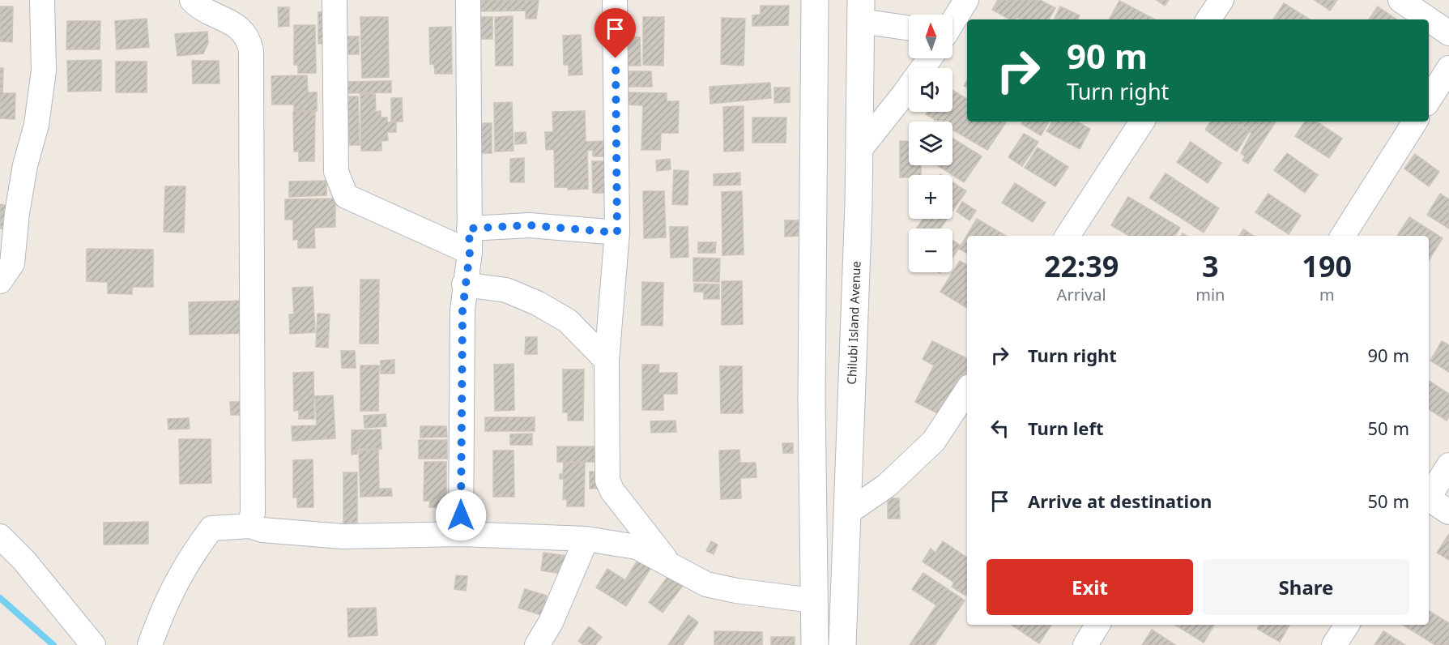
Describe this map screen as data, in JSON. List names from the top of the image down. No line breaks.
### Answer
{"streets":{"street":["Chilubi Island Avenue"]},"north":"top","page":{"map_buttons":["+","−"],"turn":["90 m","Turn right"],"eta":["22:39","Arrival","3","min","190","m"],"list":[{"name":"Turn right","value":"90 m"},{"name":"Turn left","value":"50 m"},{"name":"Arrive at destination","value":"50 m"}],"buttons":["Exit","Share"]}}
